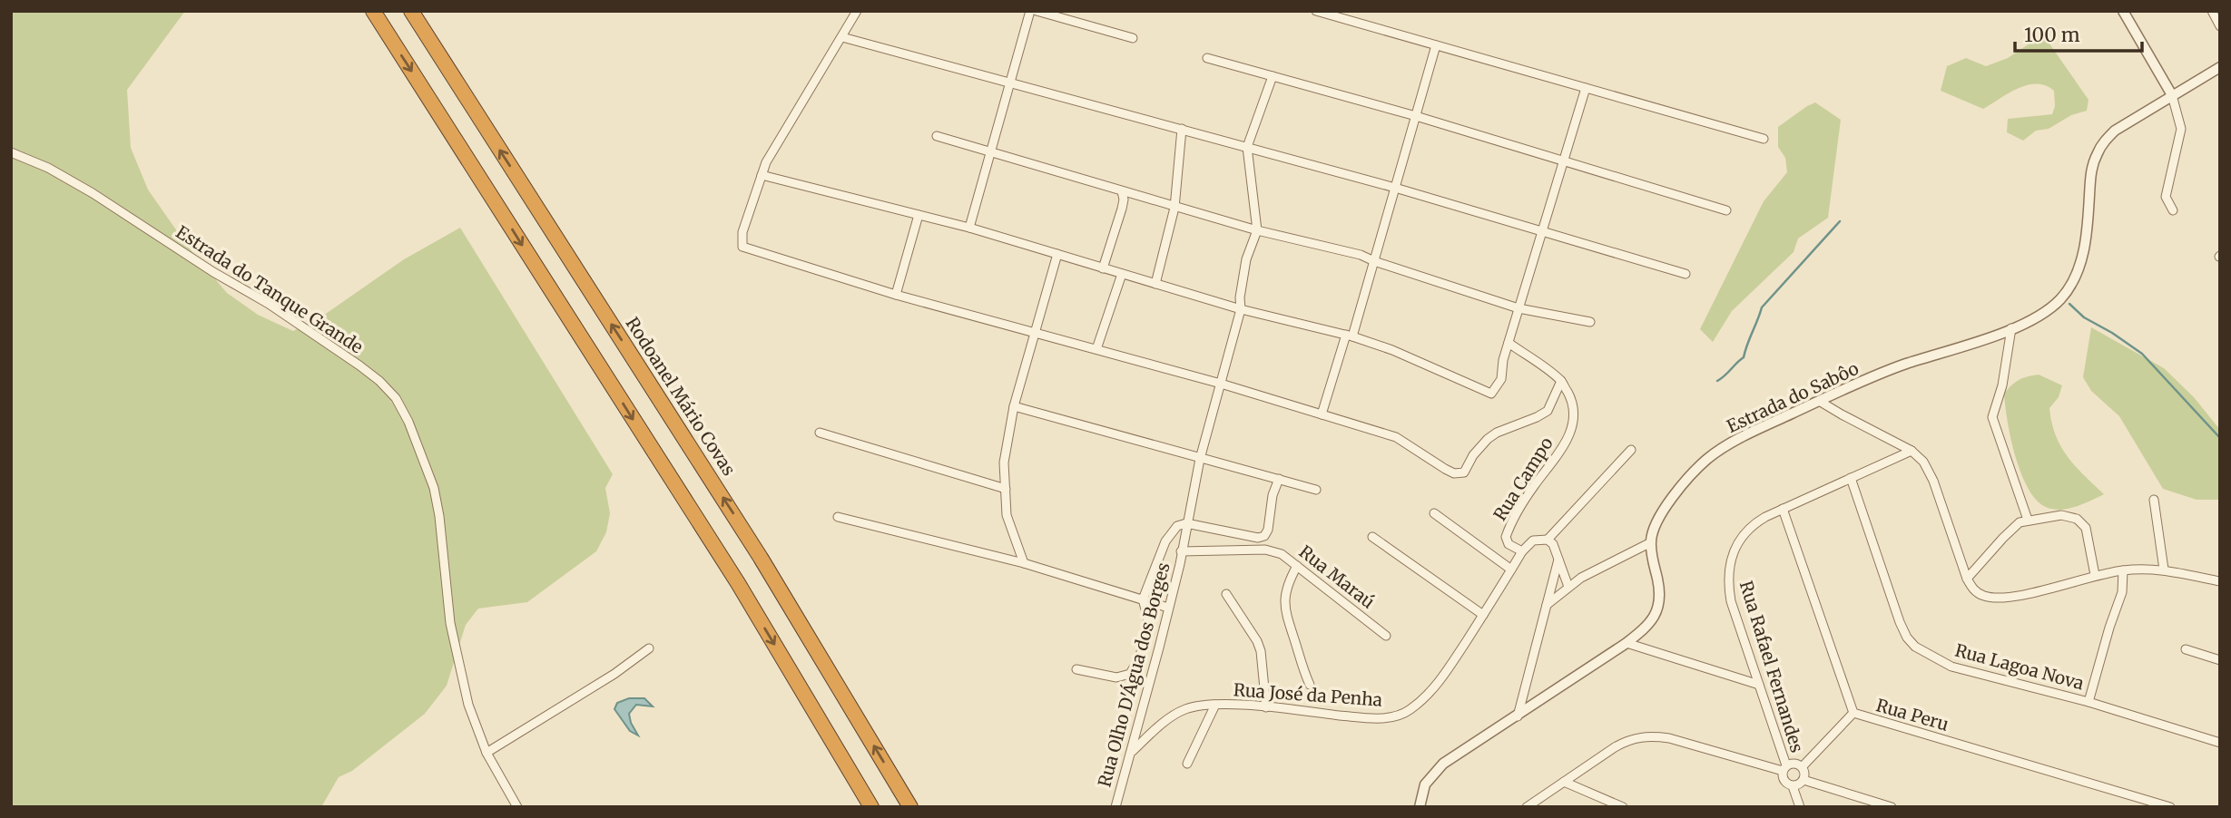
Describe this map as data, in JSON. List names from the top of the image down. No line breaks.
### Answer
{"streets":{"highway":["Rodoanel Mário Covas"],"street":["Estrada do Tanque Grande","Estrada do Sabôo","Rua Campo","Rua Maraú","Rua Rafael Fernandes","Rua Lagoa Nova","Rua Olho D'Água dos Borges","Rua José da Penha","Rua Peru"]},"crossings":[["Rua Campo","Rua José da Penha"],["Rua Maraú","Rua Olho D'Água dos Borges"],["Rua Rafael Fernandes","Rua Peru"],["Rua Olho D'Água dos Borges","Rua José da Penha"]],"scale_bar":"100 m"}
